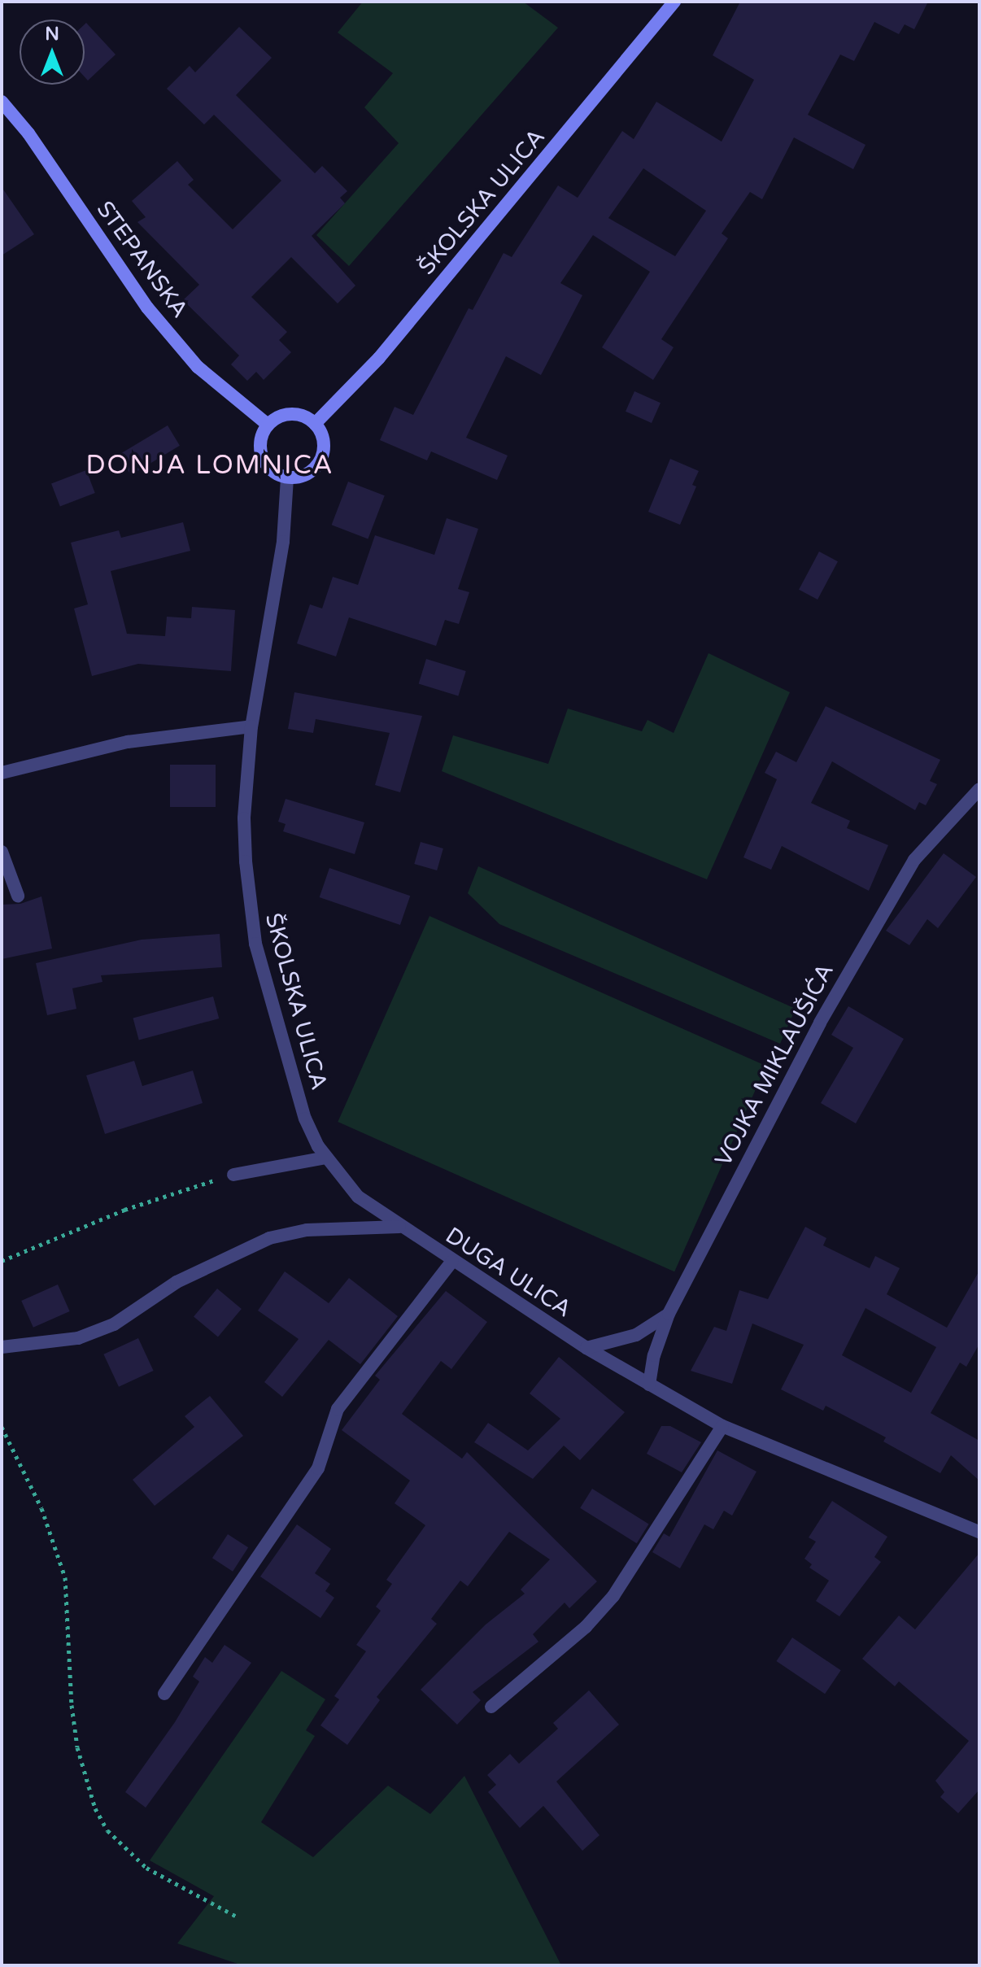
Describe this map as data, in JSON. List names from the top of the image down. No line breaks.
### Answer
{"streets":{"street":["ŠKOLSKA ULICA","STEPANSKA","VOJKA MIKLAUŠIĆA","DUGA ULICA"]},"crossings":[["ŠKOLSKA ULICA","STEPANSKA"],["ŠKOLSKA ULICA","DUGA ULICA"],["VOJKA MIKLAUŠIĆA","DUGA ULICA"]],"districts":["DONJA LOMNICA"],"north":"top"}
